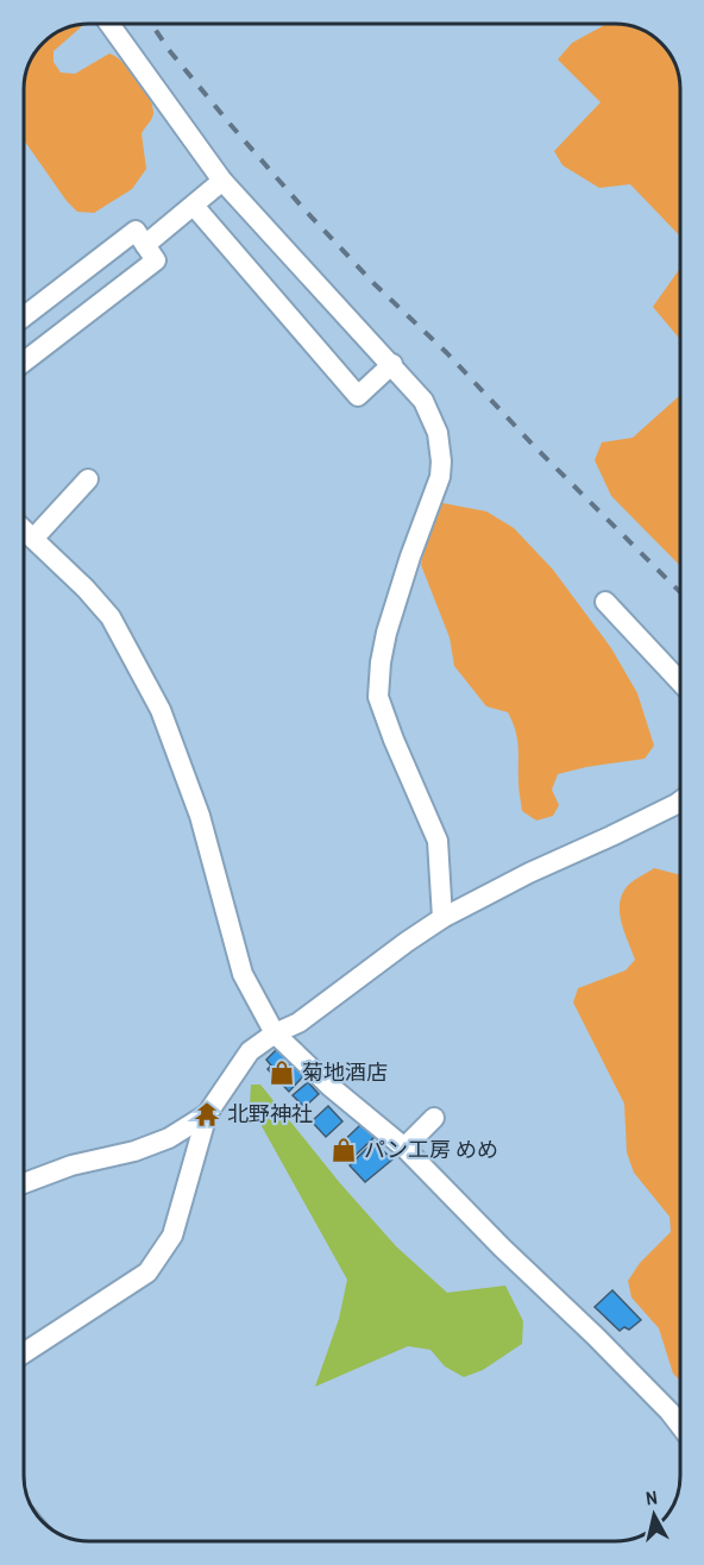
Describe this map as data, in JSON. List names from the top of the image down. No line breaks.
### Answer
{"places":{"shop":["菊地酒店","パン工房 めめ"],"temple":["北野神社"]},"north":"top"}
